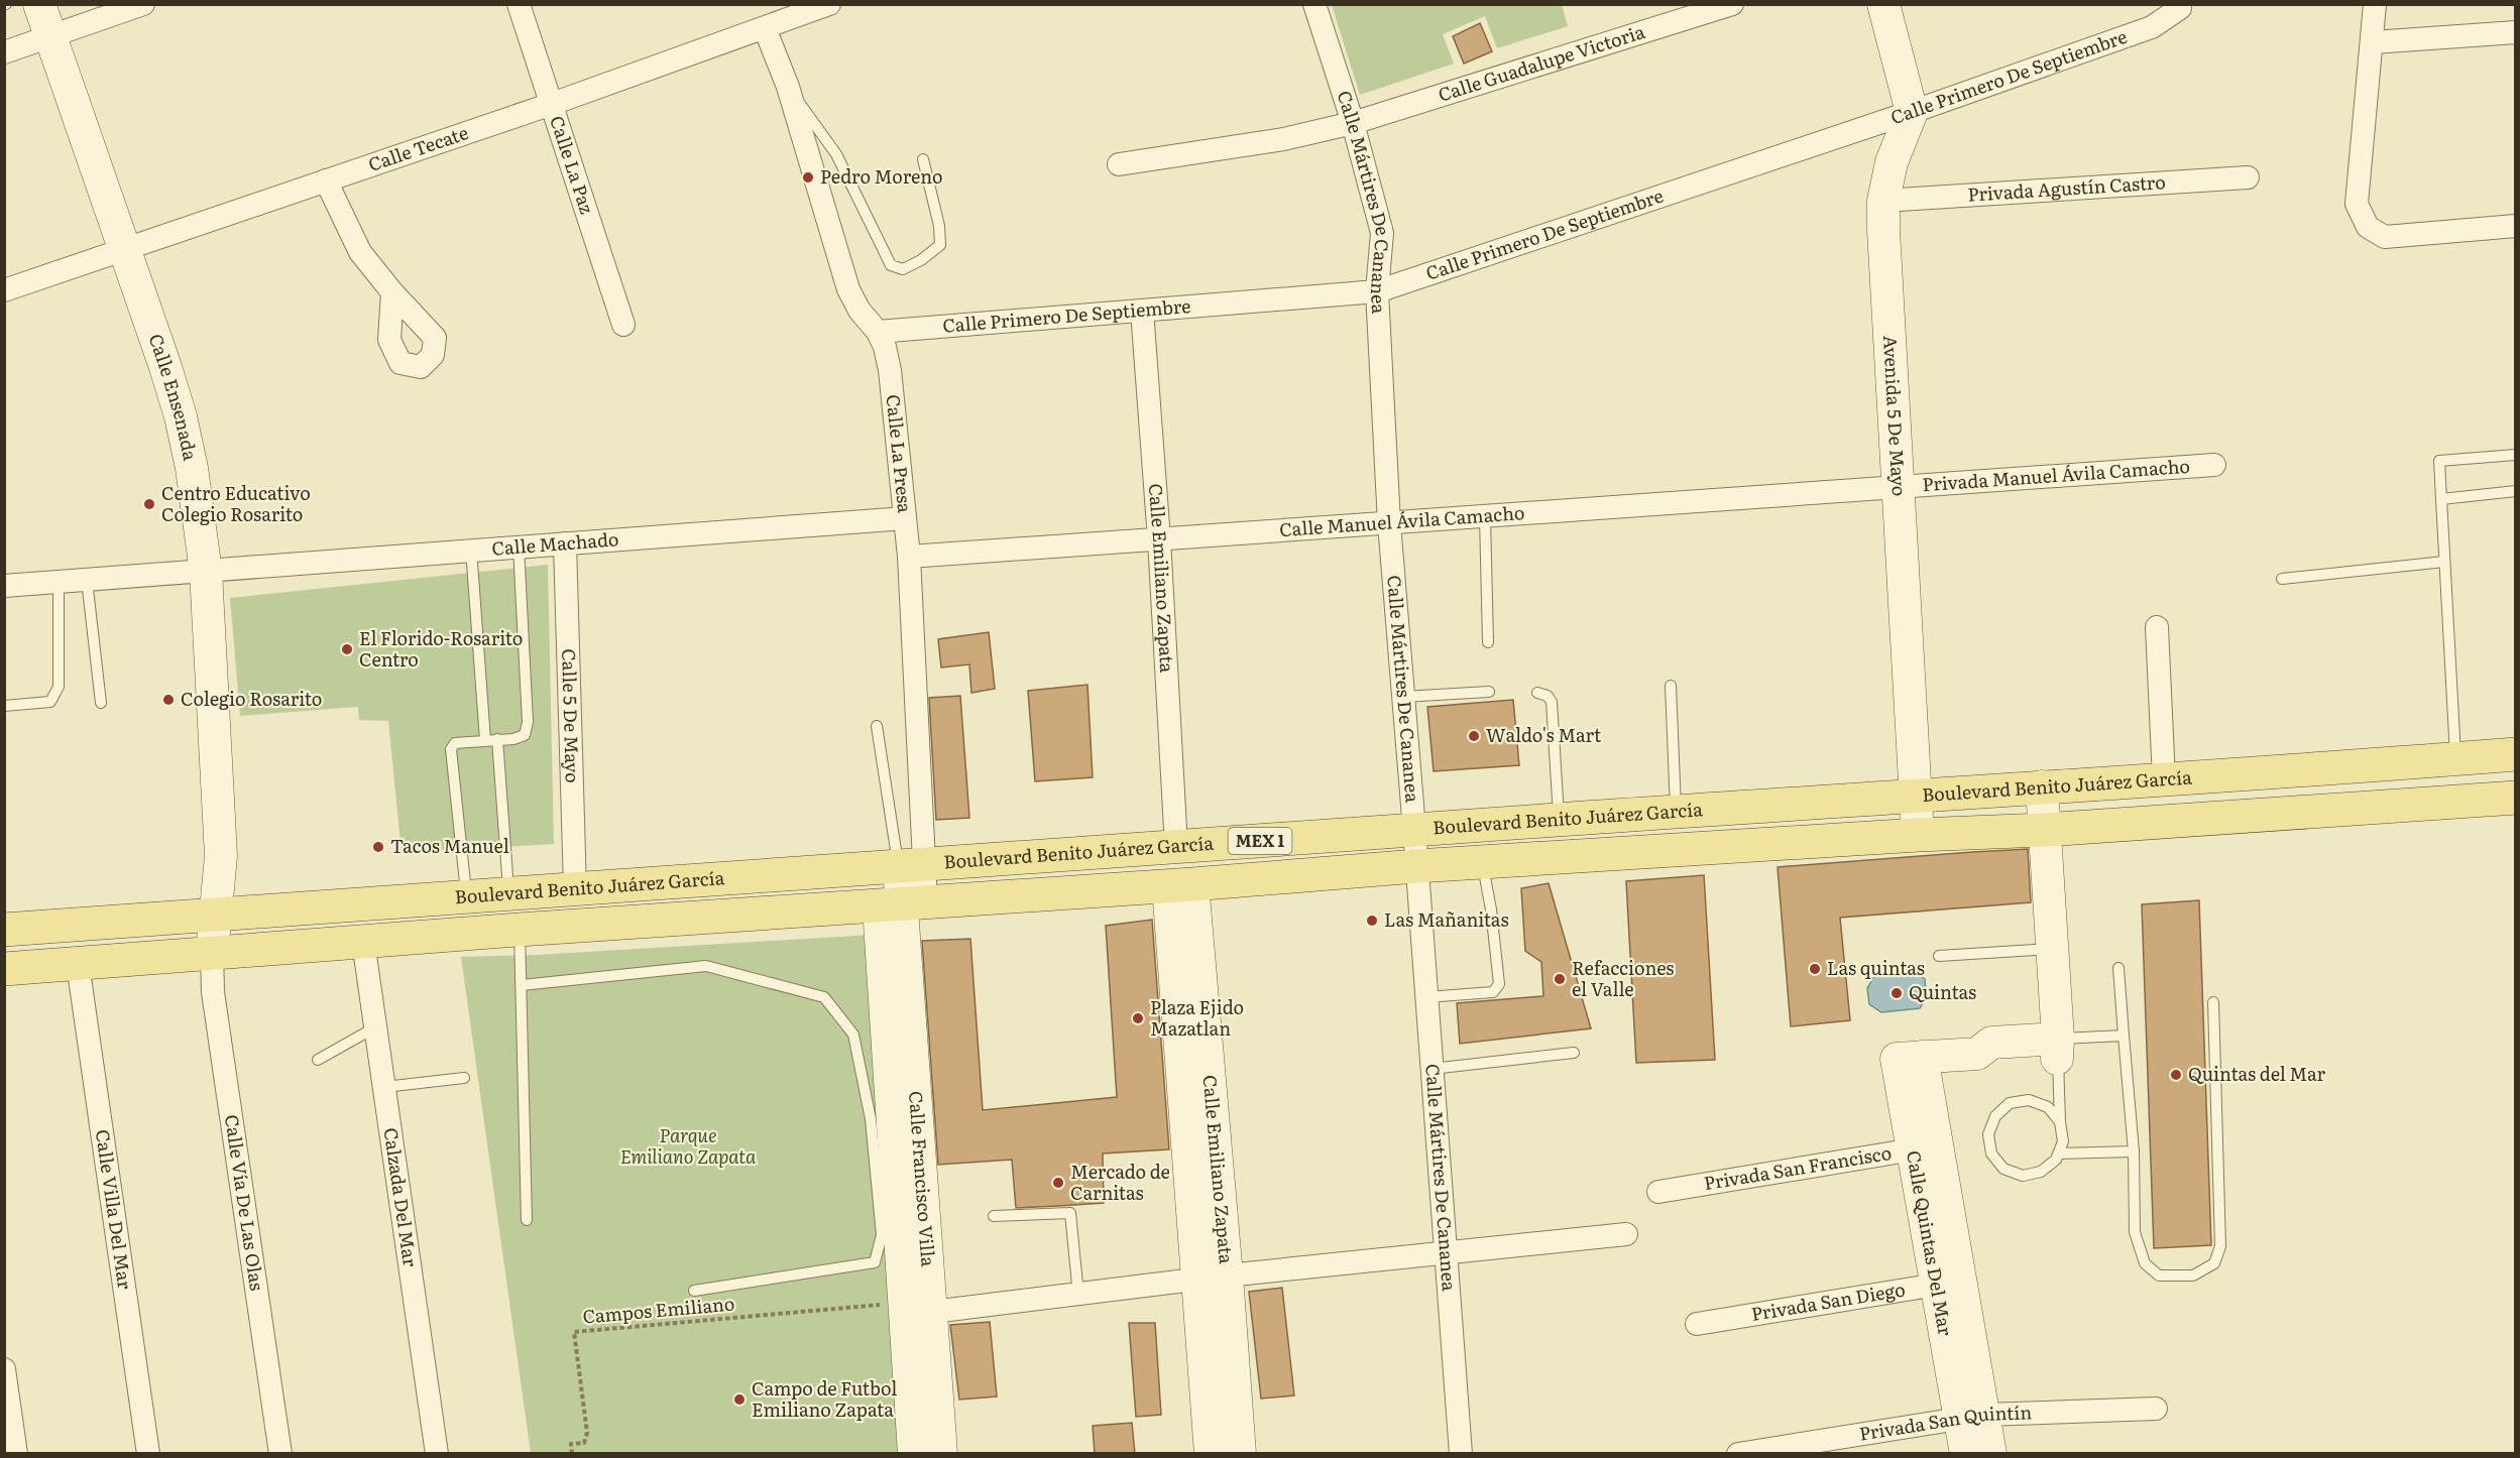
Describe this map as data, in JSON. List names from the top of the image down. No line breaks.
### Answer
{"streets":{"main road":["Boulevard Benito Juárez García","MEX 1"],"street":["Calle Guadalupe Victoria","Calle Primero De Septiembre","Calle Tecate","Calle La Paz","Privada Agustín Castro","Calle Mártires De Cananea","Calle Ensenada","Avenida 5 De Mayo","Calle La Presa","Privada Manuel Ávila Camacho","Calle Manuel Ávila Camacho","Calle Machado","Calle Emiliano Zapata","Calle 5 De Mayo","Privada San Francisco","Calle Francisco Villa","Calzada Del Mar","Calle Vía De Las Olas","Calle Villa Del Mar","Calle Quintas Del Mar","Privada San Diego","Privada San Quintín"],"path":["Campos Emiliano"]},"crossings":[["Calle Guadalupe Victoria","Calle Mártires De Cananea"],["Calle Primero De Septiembre","Calle Mártires De Cananea"],["Calle Primero De Septiembre","Avenida 5 De Mayo"],["Calle Primero De Septiembre","Calle La Presa"],["Calle Primero De Septiembre","Calle Emiliano Zapata"],["Calle Tecate","Calle La Paz"],["Calle Tecate","Calle Ensenada"],["Calle Tecate","Calle La Presa"],["Privada Agustín Castro","Avenida 5 De Mayo"],["Calle Mártires De Cananea","Calle Manuel Ávila Camacho"],["Calle Mártires De Cananea","Boulevard Benito Juárez García"],["Calle Ensenada","Calle Machado"],["Calle Ensenada","Boulevard Benito Juárez García"],["Calle Ensenada","Calle Vía De Las Olas"],["Avenida 5 De Mayo","Privada Manuel Ávila Camacho"],["Avenida 5 De Mayo","Calle Manuel Ávila Camacho"],["Avenida 5 De Mayo","Boulevard Benito Juárez García"],["Calle La Presa","Calle Manuel Ávila Camacho"],["Calle La Presa","Calle Machado"],["Calle La Presa","Boulevard Benito Juárez García"],["Calle La Presa","Calle Francisco Villa"],["Privada Manuel Ávila Camacho","Calle Manuel Ávila Camacho"],["Calle Manuel Ávila Camacho","Calle Emiliano Zapata"],["Calle Machado","Calle 5 De Mayo"],["Calle Emiliano Zapata","Boulevard Benito Juárez García"],["Calle 5 De Mayo","Boulevard Benito Juárez García"],["Boulevard Benito Juárez García","Calle Francisco Villa"],["Boulevard Benito Juárez García","Calzada Del Mar"],["Boulevard Benito Juárez García","Calle Vía De Las Olas"],["Boulevard Benito Juárez García","Calle Villa Del Mar"],["Privada San Francisco","Calle Quintas Del Mar"],["Calle Francisco Villa","Campos Emiliano"],["Calle Quintas Del Mar","Privada San Diego"],["Calle Quintas Del Mar","Privada San Quintín"]],"parks":["Parque Emiliano Zapata"],"places":["Pedro Moreno","Centro Educativo Colegio Rosarito","El Florido-Rosarito Centro","Colegio Rosarito","Waldo's Mart","Tacos Manuel","Las Mañanitas","Las quintas","Refacciones el Valle","Quintas","Plaza Ejido Mazatlan","Quintas del Mar","Mercado de Carnitas","Campo de Futbol Emiliano Zapata"]}
